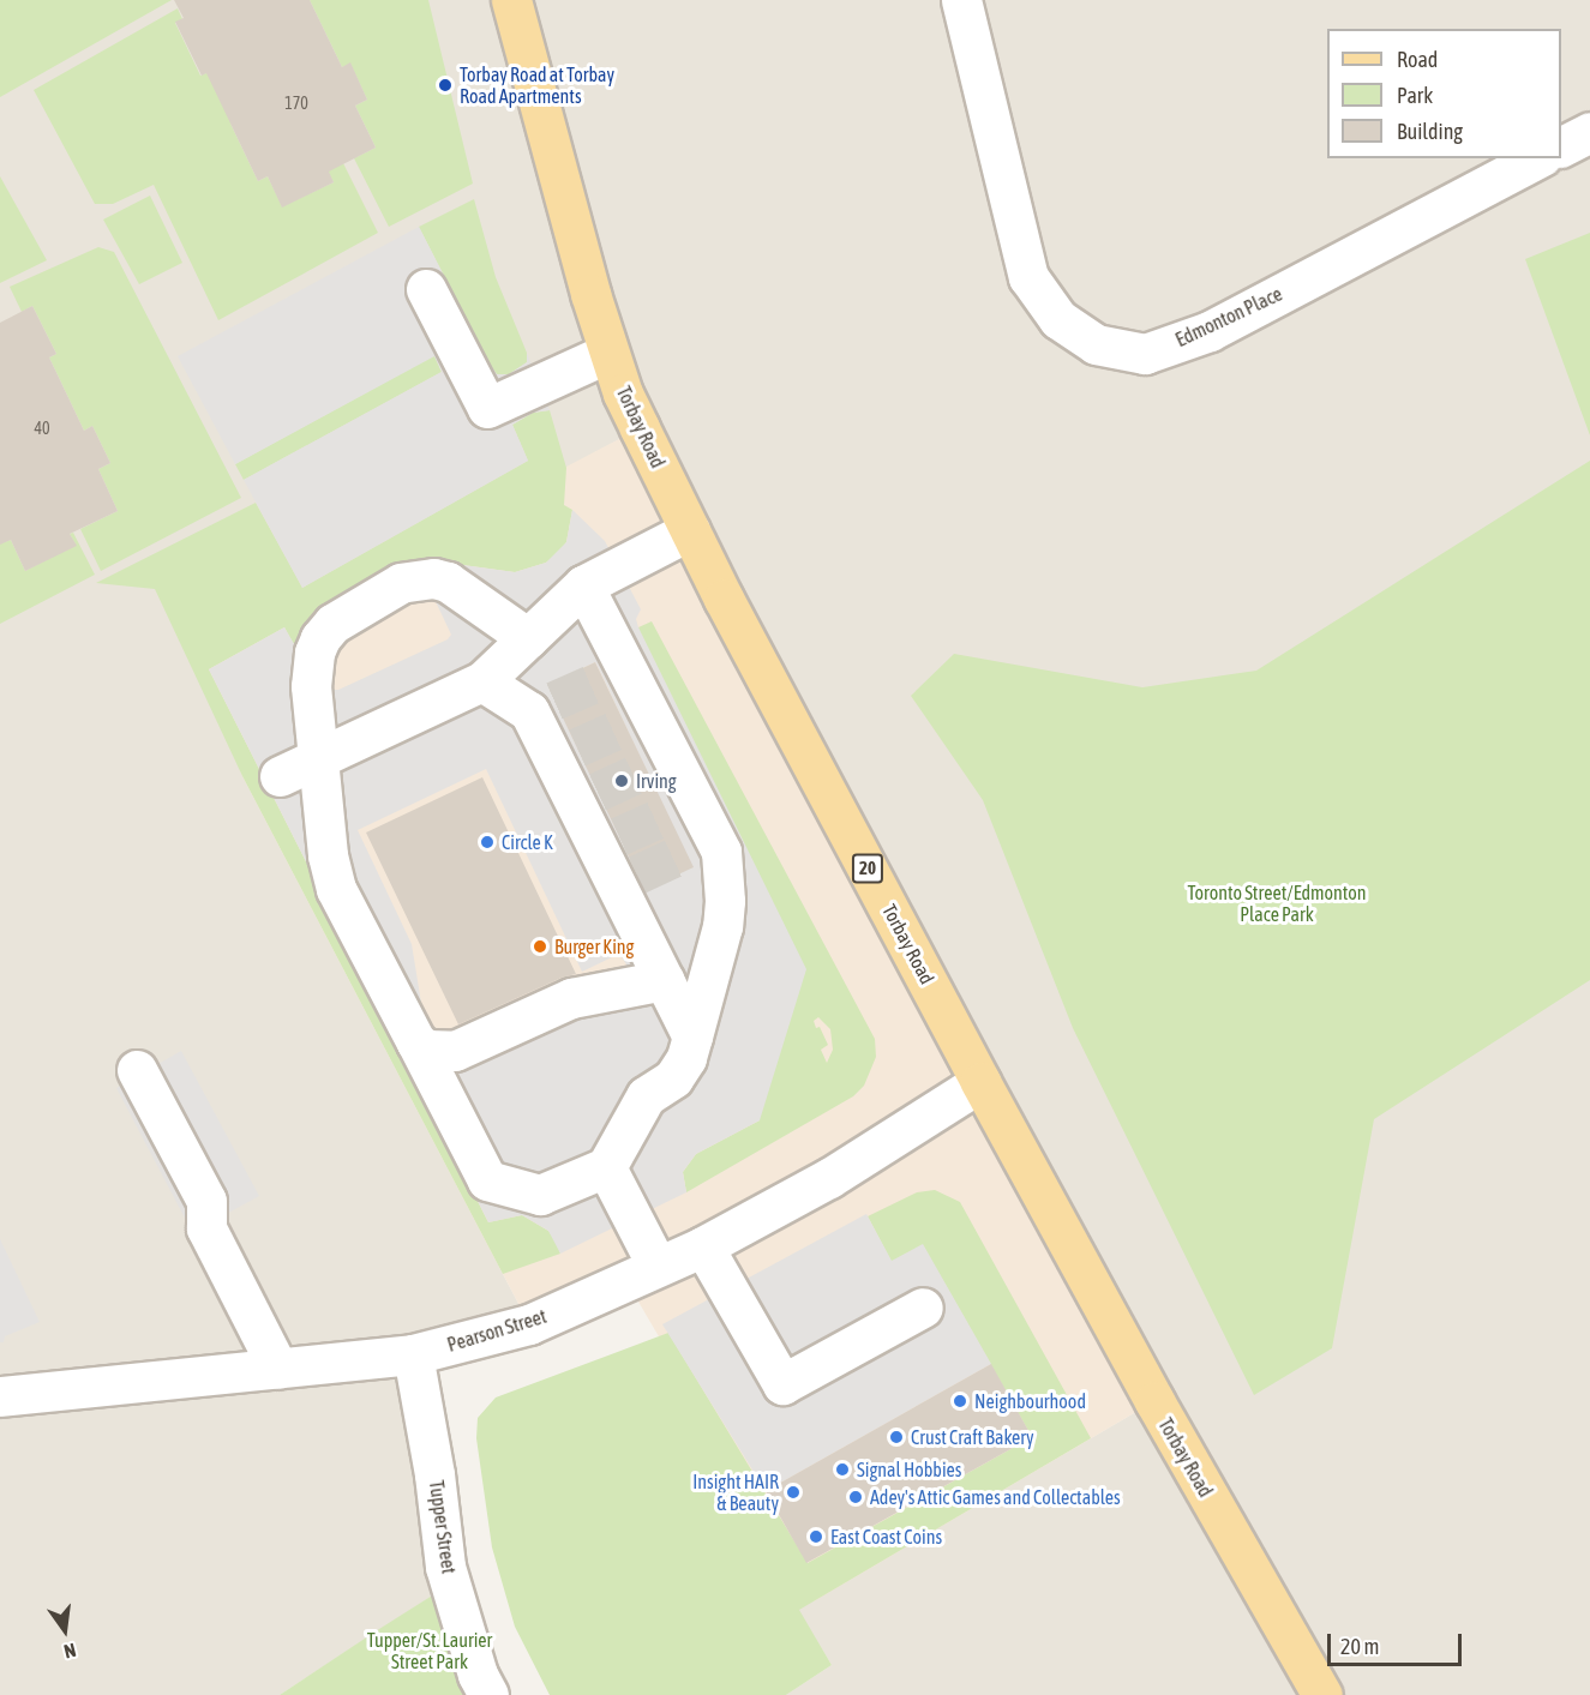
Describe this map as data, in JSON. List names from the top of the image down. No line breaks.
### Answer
{"streets":{"main road":["Torbay Road","20"],"street":["Edmonton Place","Pearson Street","Tupper Street"]},"crossings":[["Torbay Road","Pearson Street"],["Pearson Street","Tupper Street"]],"parks":["Toronto Street/Edmonton Place Park","Tupper/St. Laurier Street Park"],"places":["Torbay Road at Torbay Road Apartments","Irving","Circle K","Burger King","Neighbourhood","Crust Craft Bakery","Signal Hobbies","Insight HAIR & Beauty","Adey's Attic Games and Collectables","East Coast Coins"],"house_numbers":["170","40"],"legend":["Road","Park","Building"],"scale_bar":"20 m","north":"bottom"}
